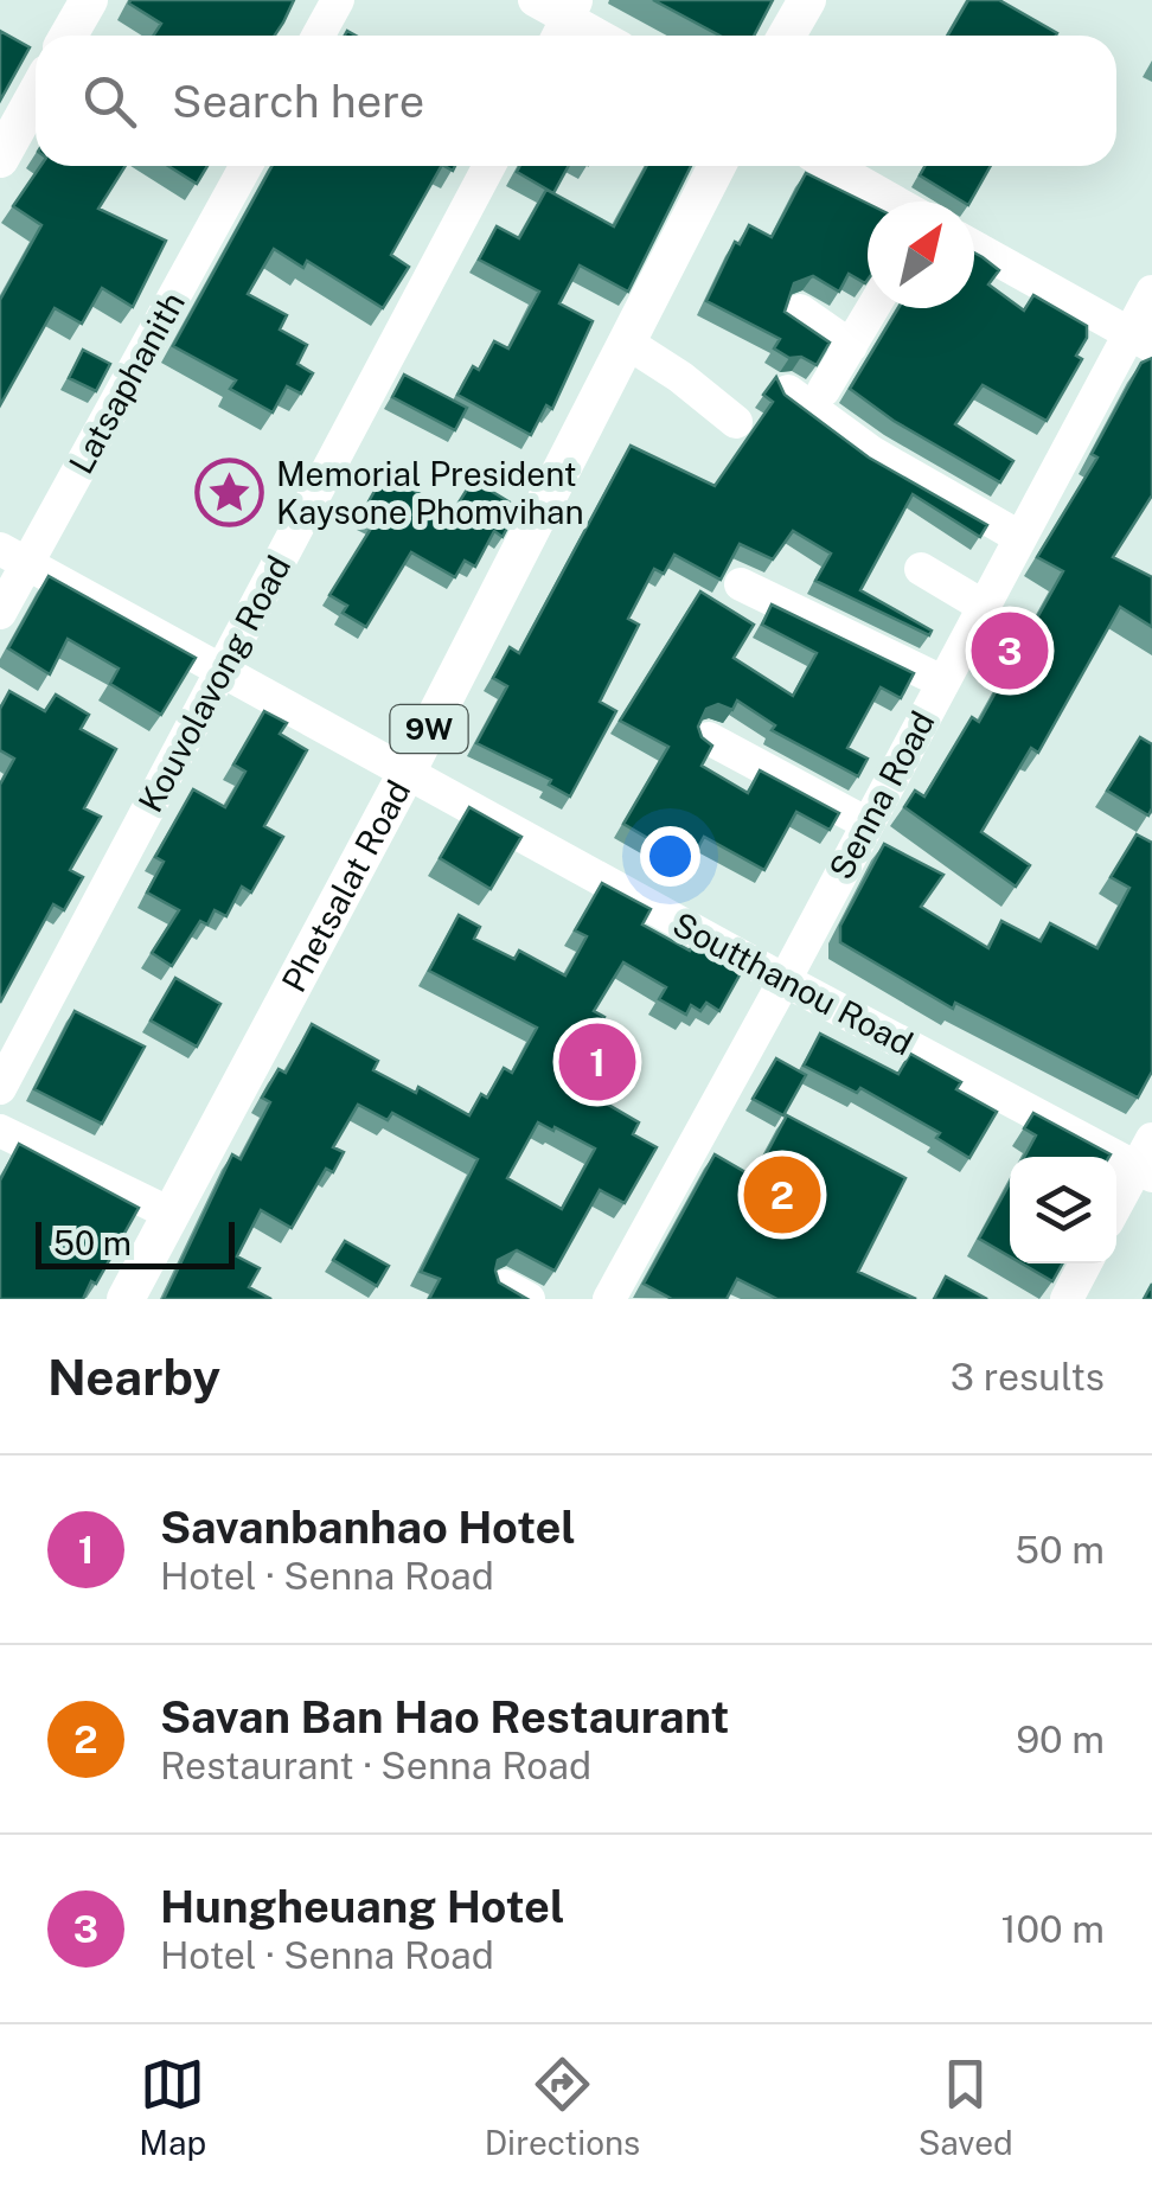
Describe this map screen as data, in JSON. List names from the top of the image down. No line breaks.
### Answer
{"streets":{"main road":["9W","Phetsalat Road"],"street":["Latsaphanith","Kouvolavong Road","Senna Road","Soutthanou Road"]},"crossings":[["Latsaphanith","Soutthanou Road"],["Kouvolavong Road","Soutthanou Road"],["Senna Road","Soutthanou Road"],["Phetsalat Road","Soutthanou Road"]],"places":{"place":["Memorial President Kaysone Phomvihan"]},"scale_bar":"50 m","north":"top right","page":{"search":"Search here","pins":["3","1","2"],"scale":"50 m","heading":["Nearby","3 results"],"list":[{"mark":"1","name":"Savanbanhao Hotel","note":"Hotel · Senna Road","value":"50 m"},{"mark":"2","name":"Savan Ban Hao Restaurant","note":"Restaurant · Senna Road","value":"90 m"},{"mark":"3","name":"Hungheuang Hotel","note":"Hotel · Senna Road","value":"100 m"}],"nav":["Map","Directions","Saved"]}}
